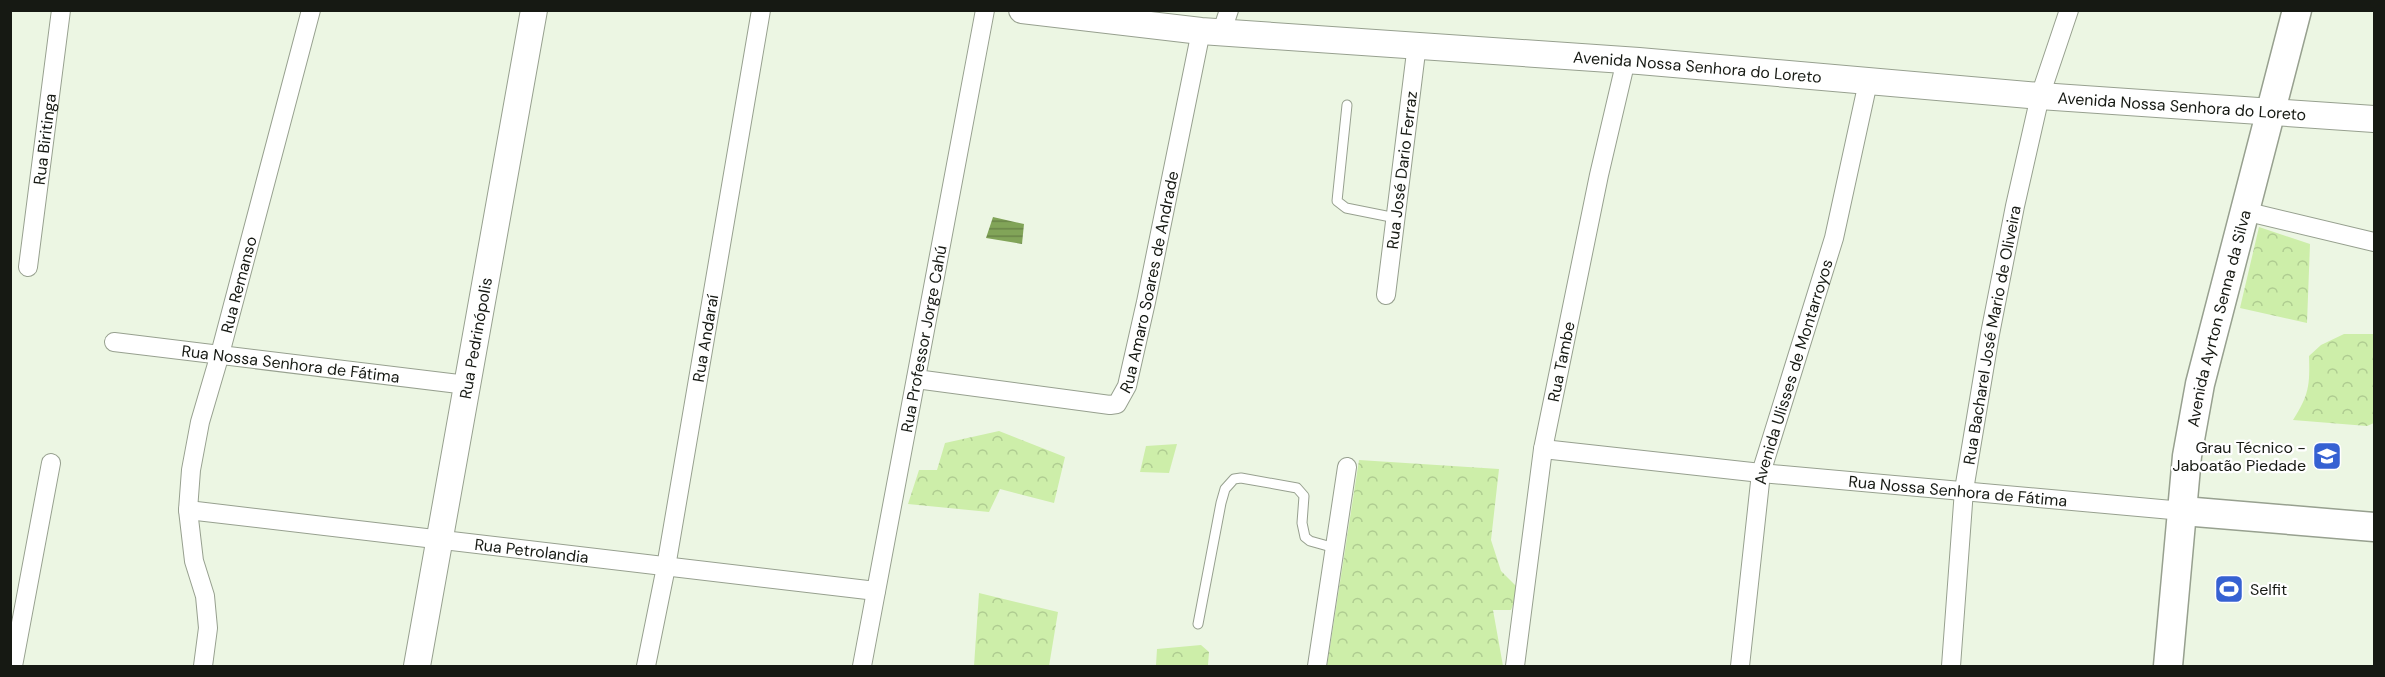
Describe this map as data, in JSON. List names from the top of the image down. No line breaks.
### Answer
{"streets":{"main road":["Avenida Ayrton Senna da Silva","Rua Nossa Senhora de Fátima"],"street":["Avenida Nossa Senhora do Loreto","Rua Biritinga","Rua José Dario Ferraz","Rua Amaro Soares de Andrade","Rua Remanso","Rua Bacharel José Mario de Oliveira","Rua Pedrinópolis","Rua Andaraí","Rua Professor Jorge Cahú","Rua Tambe","Avenida Ulisses de Montarroyos","Rua Petrolandia"]},"crossings":[["Avenida Nossa Senhora do Loreto","Rua José Dario Ferraz"],["Avenida Nossa Senhora do Loreto","Rua Amaro Soares de Andrade"],["Avenida Nossa Senhora do Loreto","Avenida Ayrton Senna da Silva"],["Avenida Nossa Senhora do Loreto","Rua Bacharel José Mario de Oliveira"],["Avenida Nossa Senhora do Loreto","Rua Tambe"],["Avenida Nossa Senhora do Loreto","Avenida Ulisses de Montarroyos"],["Rua Amaro Soares de Andrade","Rua Professor Jorge Cahú"],["Rua Remanso","Rua Nossa Senhora de Fátima"],["Rua Remanso","Rua Petrolandia"],["Avenida Ayrton Senna da Silva","Rua Nossa Senhora de Fátima"],["Rua Bacharel José Mario de Oliveira","Rua Nossa Senhora de Fátima"],["Rua Pedrinópolis","Rua Nossa Senhora de Fátima"],["Rua Pedrinópolis","Rua Petrolandia"],["Rua Andaraí","Rua Petrolandia"],["Rua Professor Jorge Cahú","Rua Petrolandia"],["Rua Tambe","Rua Nossa Senhora de Fátima"],["Rua Nossa Senhora de Fátima","Avenida Ulisses de Montarroyos"]],"places":{"school or university":["Grau Técnico - Jaboatão Piedade"],"sports":["Selfit"]}}
